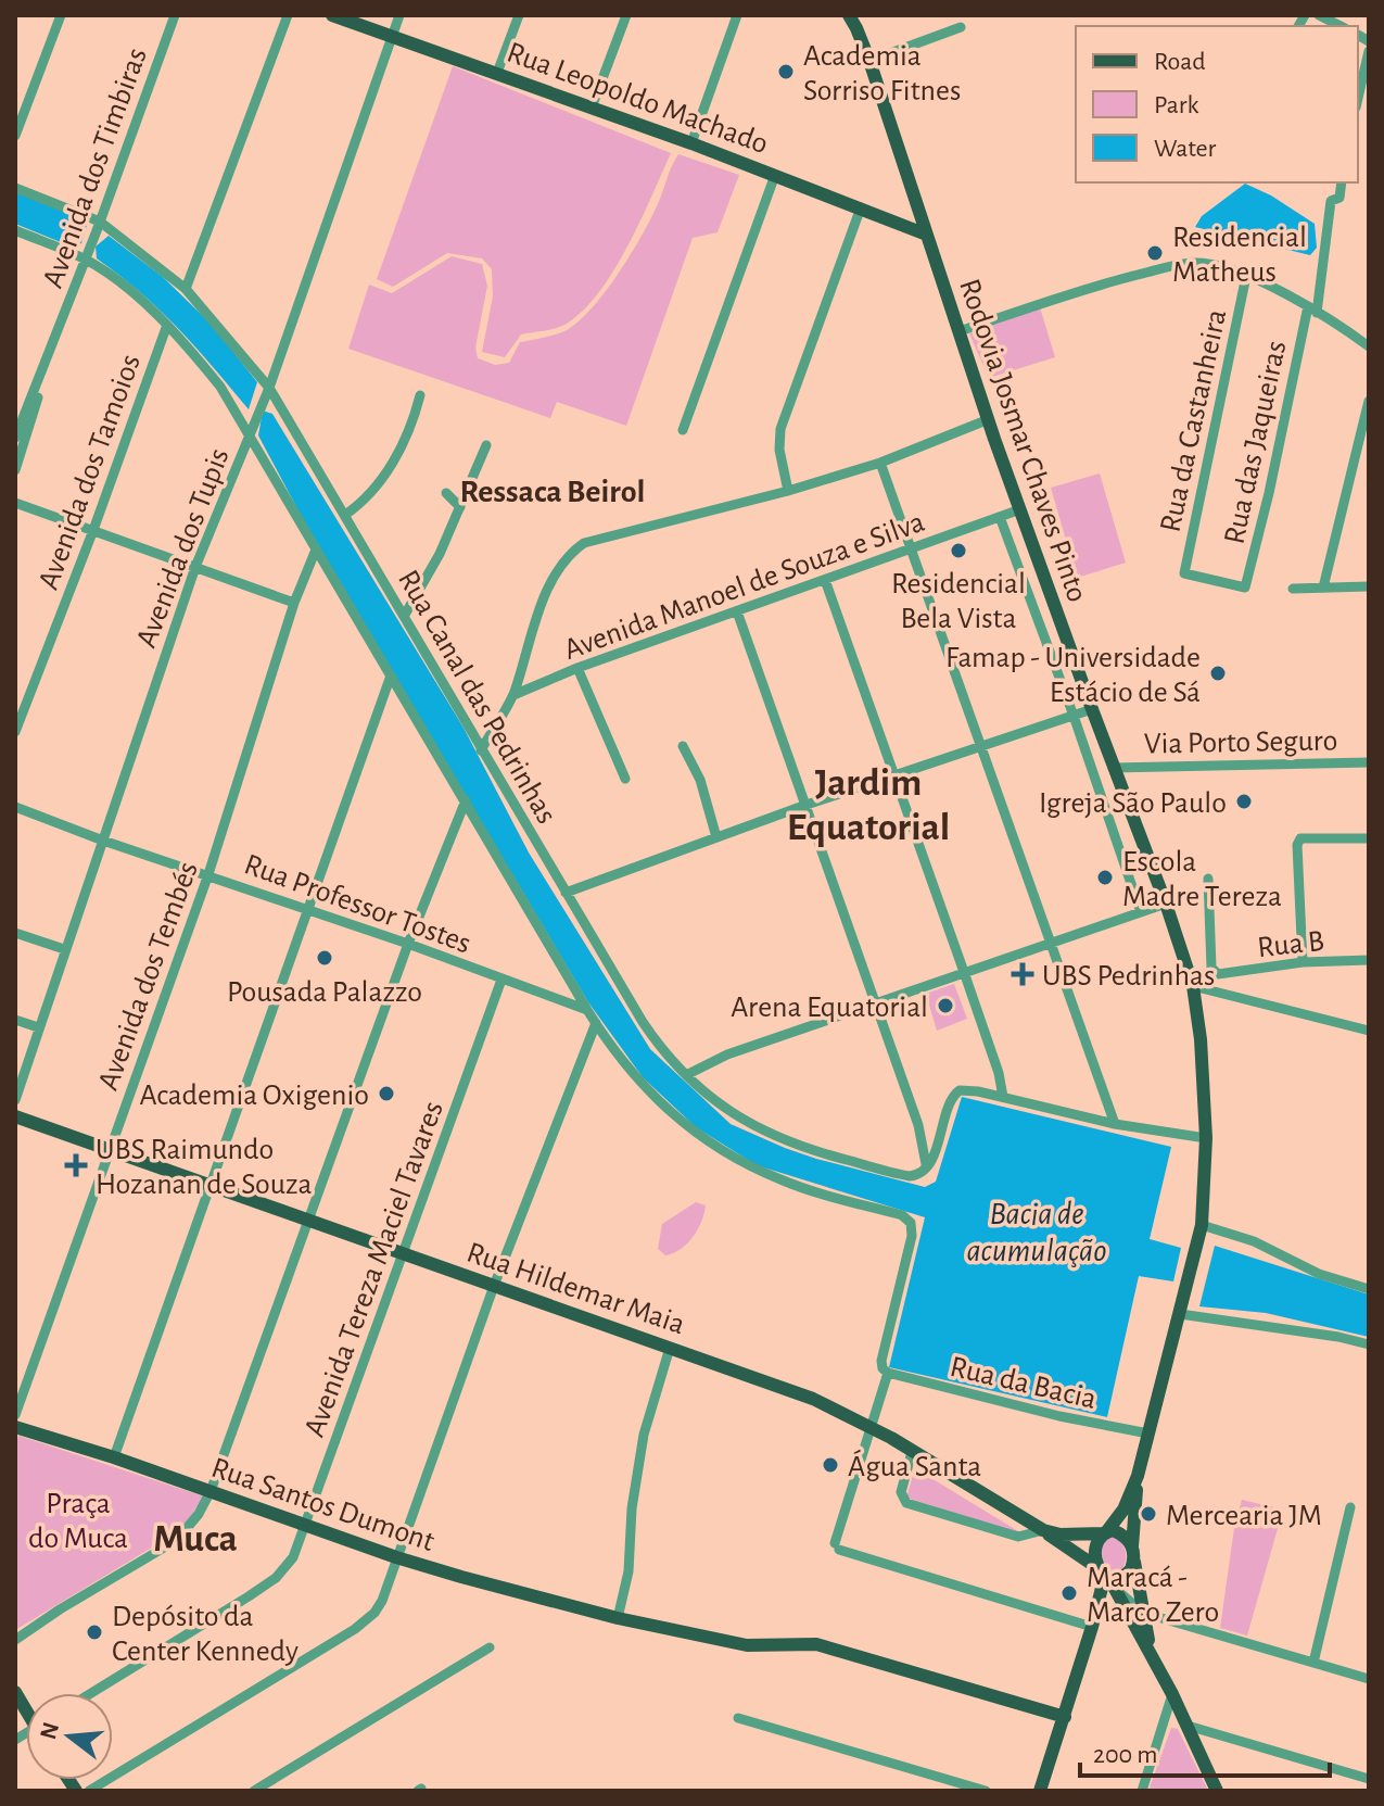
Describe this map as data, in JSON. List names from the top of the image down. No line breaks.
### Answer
{"streets":{"main road":["Rua Leopoldo Machado","Rodovia Josmar Chaves Pinto","Rua Hildemar Maia","Rua Santos Dumont"],"street":["Avenida dos Timbiras","Rua da Castanheira","Rua das Jaqueiras","Avenida dos Tamoios","Avenida dos Tupis","Avenida Manoel de Souza e Silva","Rua Canal das Pedrinhas","Via Porto Seguro","Rua Professor Tostes","Rua B","Avenida dos Tembés","Avenida Tereza Maciel Tavares","Rua da Bacia"]},"crossings":[["Rua Leopoldo Machado","Rodovia Josmar Chaves Pinto"],["Rua Leopoldo Machado","Avenida dos Tupis"],["Avenida dos Timbiras","Rua Canal das Pedrinhas"],["Rua da Castanheira","Rua das Jaqueiras"],["Rodovia Josmar Chaves Pinto","Avenida Manoel de Souza e Silva"],["Rodovia Josmar Chaves Pinto","Via Porto Seguro"],["Rodovia Josmar Chaves Pinto","Rua Hildemar Maia"],["Rodovia Josmar Chaves Pinto","Rua da Bacia"],["Avenida dos Tamoios","Rua Canal das Pedrinhas"],["Avenida dos Tupis","Rua Canal das Pedrinhas"],["Avenida dos Tupis","Rua Professor Tostes"],["Rua Canal das Pedrinhas","Rua Professor Tostes"],["Rua Canal das Pedrinhas","Avenida dos Tembés"],["Rua Canal das Pedrinhas","Rua da Bacia"],["Rua Professor Tostes","Avenida dos Tembés"],["Rua Professor Tostes","Avenida Tereza Maciel Tavares"],["Avenida dos Tembés","Rua Hildemar Maia"],["Avenida Tereza Maciel Tavares","Rua Hildemar Maia"],["Avenida Tereza Maciel Tavares","Rua Santos Dumont"]],"districts":["Ressaca Beirol","Jardim Equatorial","Muca"],"water":["Bacia de acumulação"],"parks":["Praça do Muca"],"places":{"other":["Academia Sorriso Fitnes","Residencial Matheus","Residencial Bela Vista","Famap - Universidade Estácio de Sá","Igreja São Paulo","Escola Madre Tereza","Pousada Palazzo","Arena Equatorial","Academia Oxigenio","Água Santa","Mercearia JM","Maracá - Marco Zero","Depósito da Center Kennedy"],"health":["UBS Pedrinhas","UBS Raimundo Hozanan de Souza"]},"legend":["Road","Park","Water"],"scale_bar":"200 m","north":"left"}
